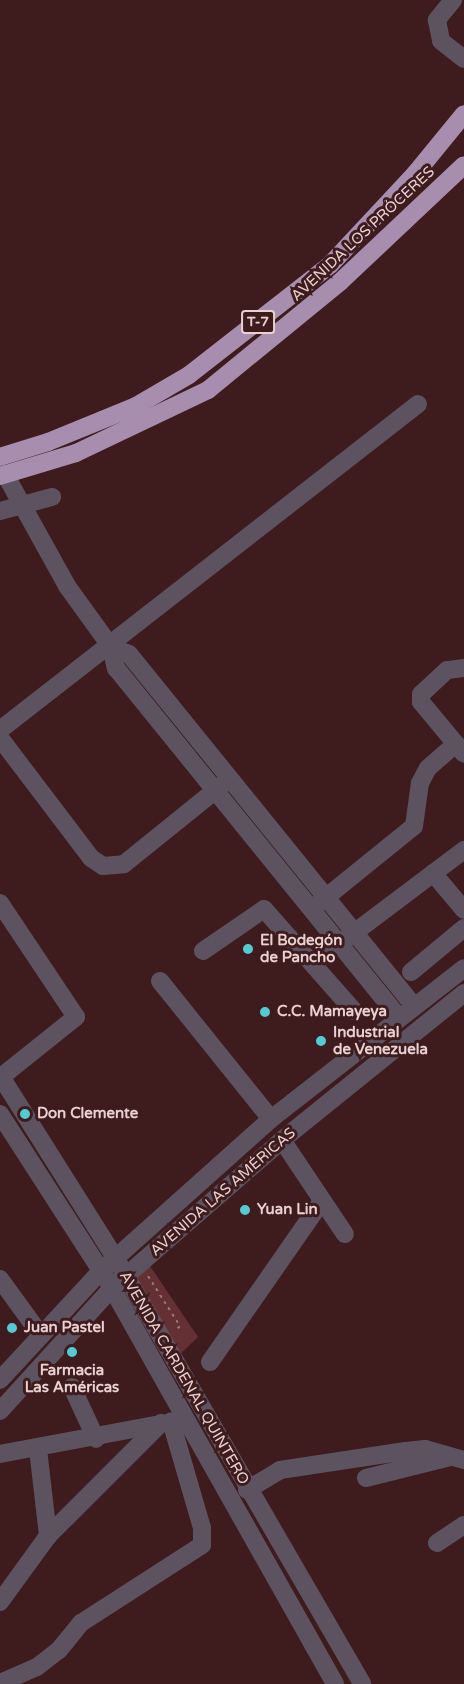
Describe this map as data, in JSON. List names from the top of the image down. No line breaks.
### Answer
{"streets":{"highway":["AVENIDA LOS PRÓCERES","T-7"],"street":["AVENIDA LAS AMÉRICAS","AVENIDA CARDENAL QUINTERO"]},"crossings":[["AVENIDA LAS AMÉRICAS","AVENIDA CARDENAL QUINTERO"]],"places":["El Bodegón de Pancho","C.C. Mamayeya","Industrial de Venezuela","Don Clemente","Yuan Lin","Juan Pastel","Farmacia Las Américas"]}
